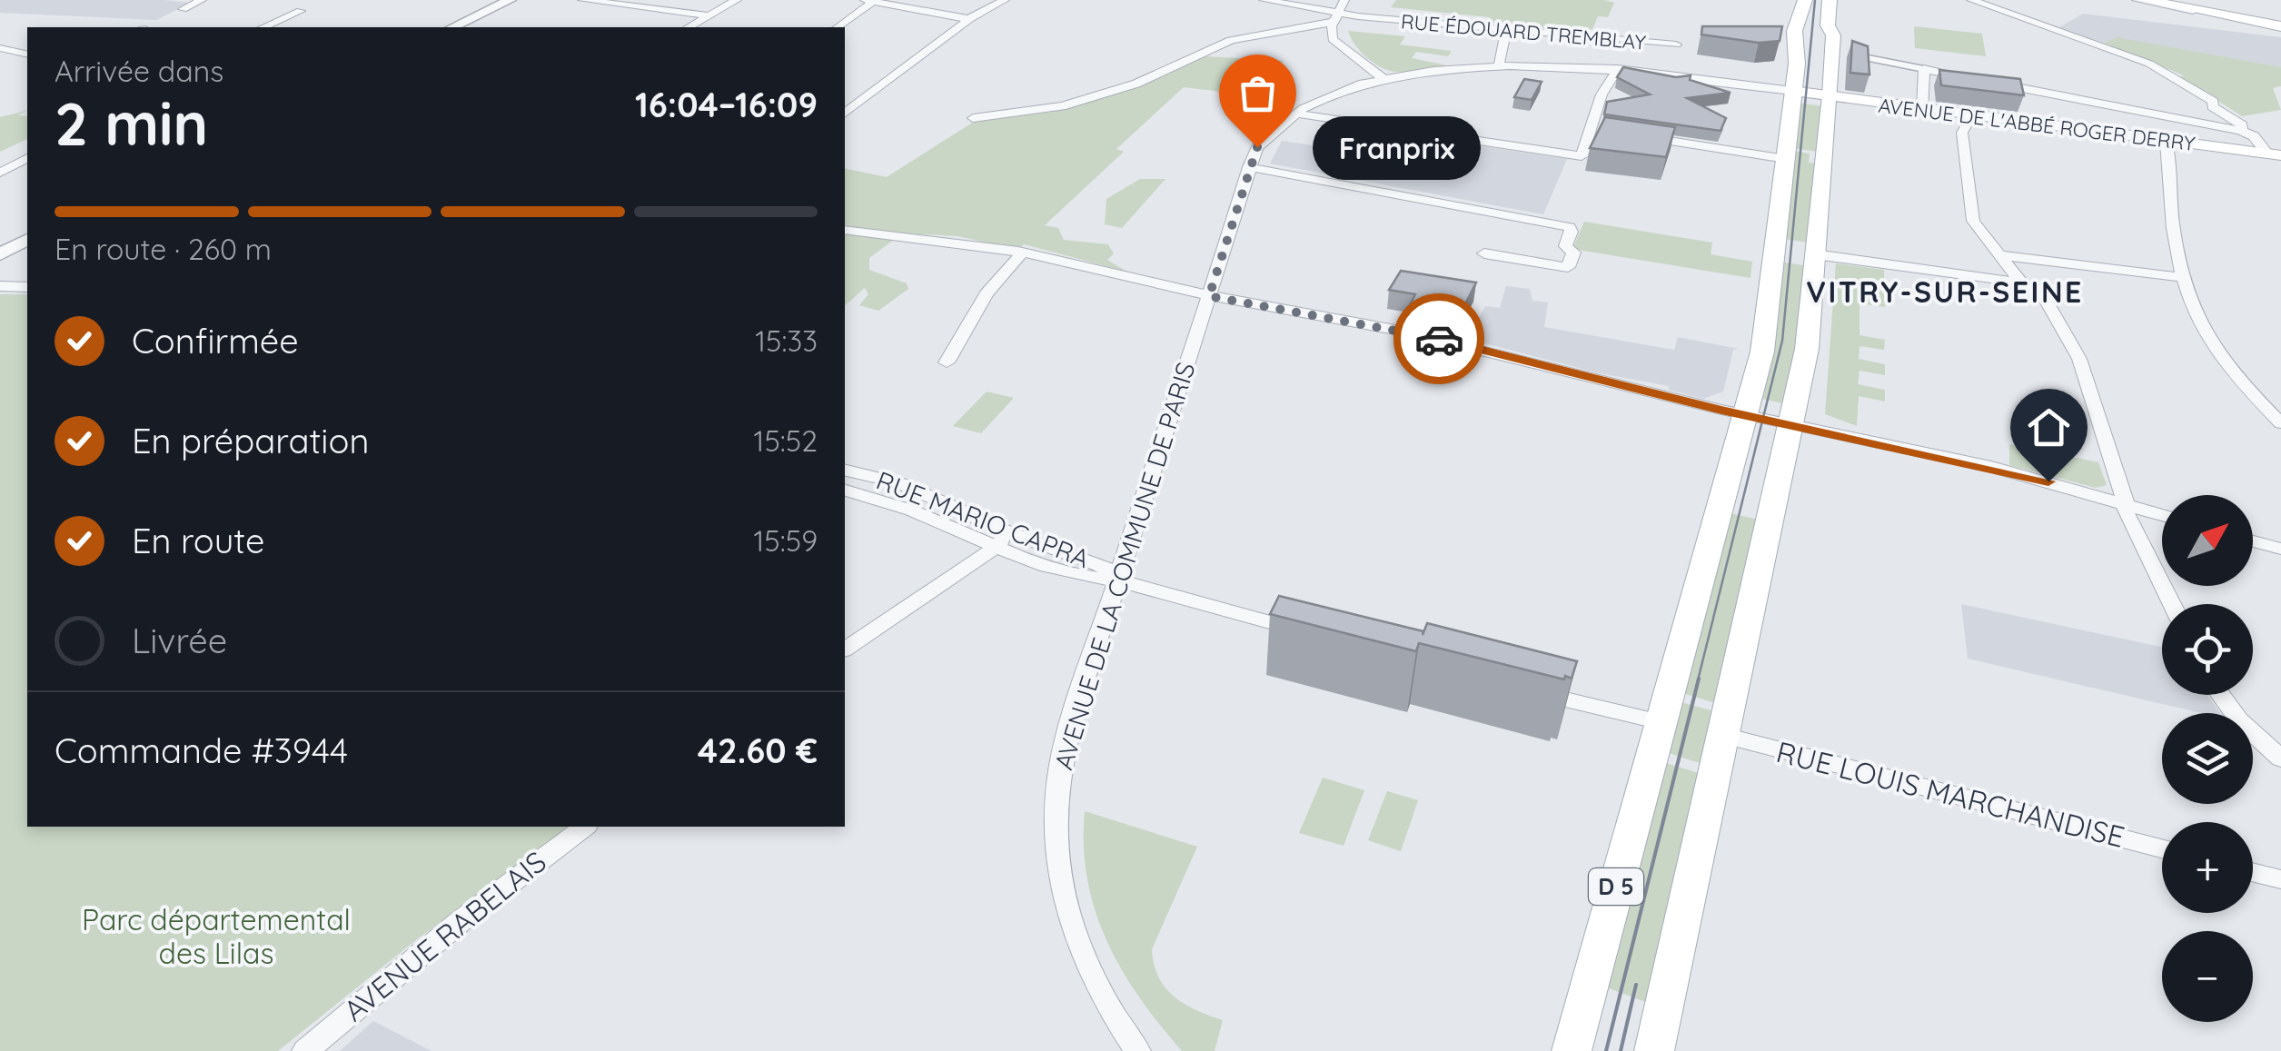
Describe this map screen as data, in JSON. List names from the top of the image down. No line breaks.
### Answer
{"streets":{"main road":["AVENUE DE L'ABBÉ ROGER DERRY","D 5"],"street":["RUE ÉDOUARD TREMBLAY","RUE MARIO CAPRA","AVENUE DE LA COMMUNE DE PARIS","RUE LOUIS MARCHANDISE","AVENUE RABELAIS"]},"crossings":[["AVENUE DE L'ABBÉ ROGER DERRY","D 5"],["RUE MARIO CAPRA","AVENUE DE LA COMMUNE DE PARIS"]],"districts":["VITRY-SUR-SEINE"],"parks":["Parc départemental des Lilas"],"places":["Franprix"],"north":"top right","page":{"heading":["2 min","Arrivée dans","16:04–16:09"],"panel":["Commande #3944","42.60 €"],"bubble":"Franprix","bar":"En route · 260 m","list":[["Confirmée","15:33"],["En préparation","15:52"],["En route","15:59"],"Livrée"],"map_buttons":["+","−"]}}
